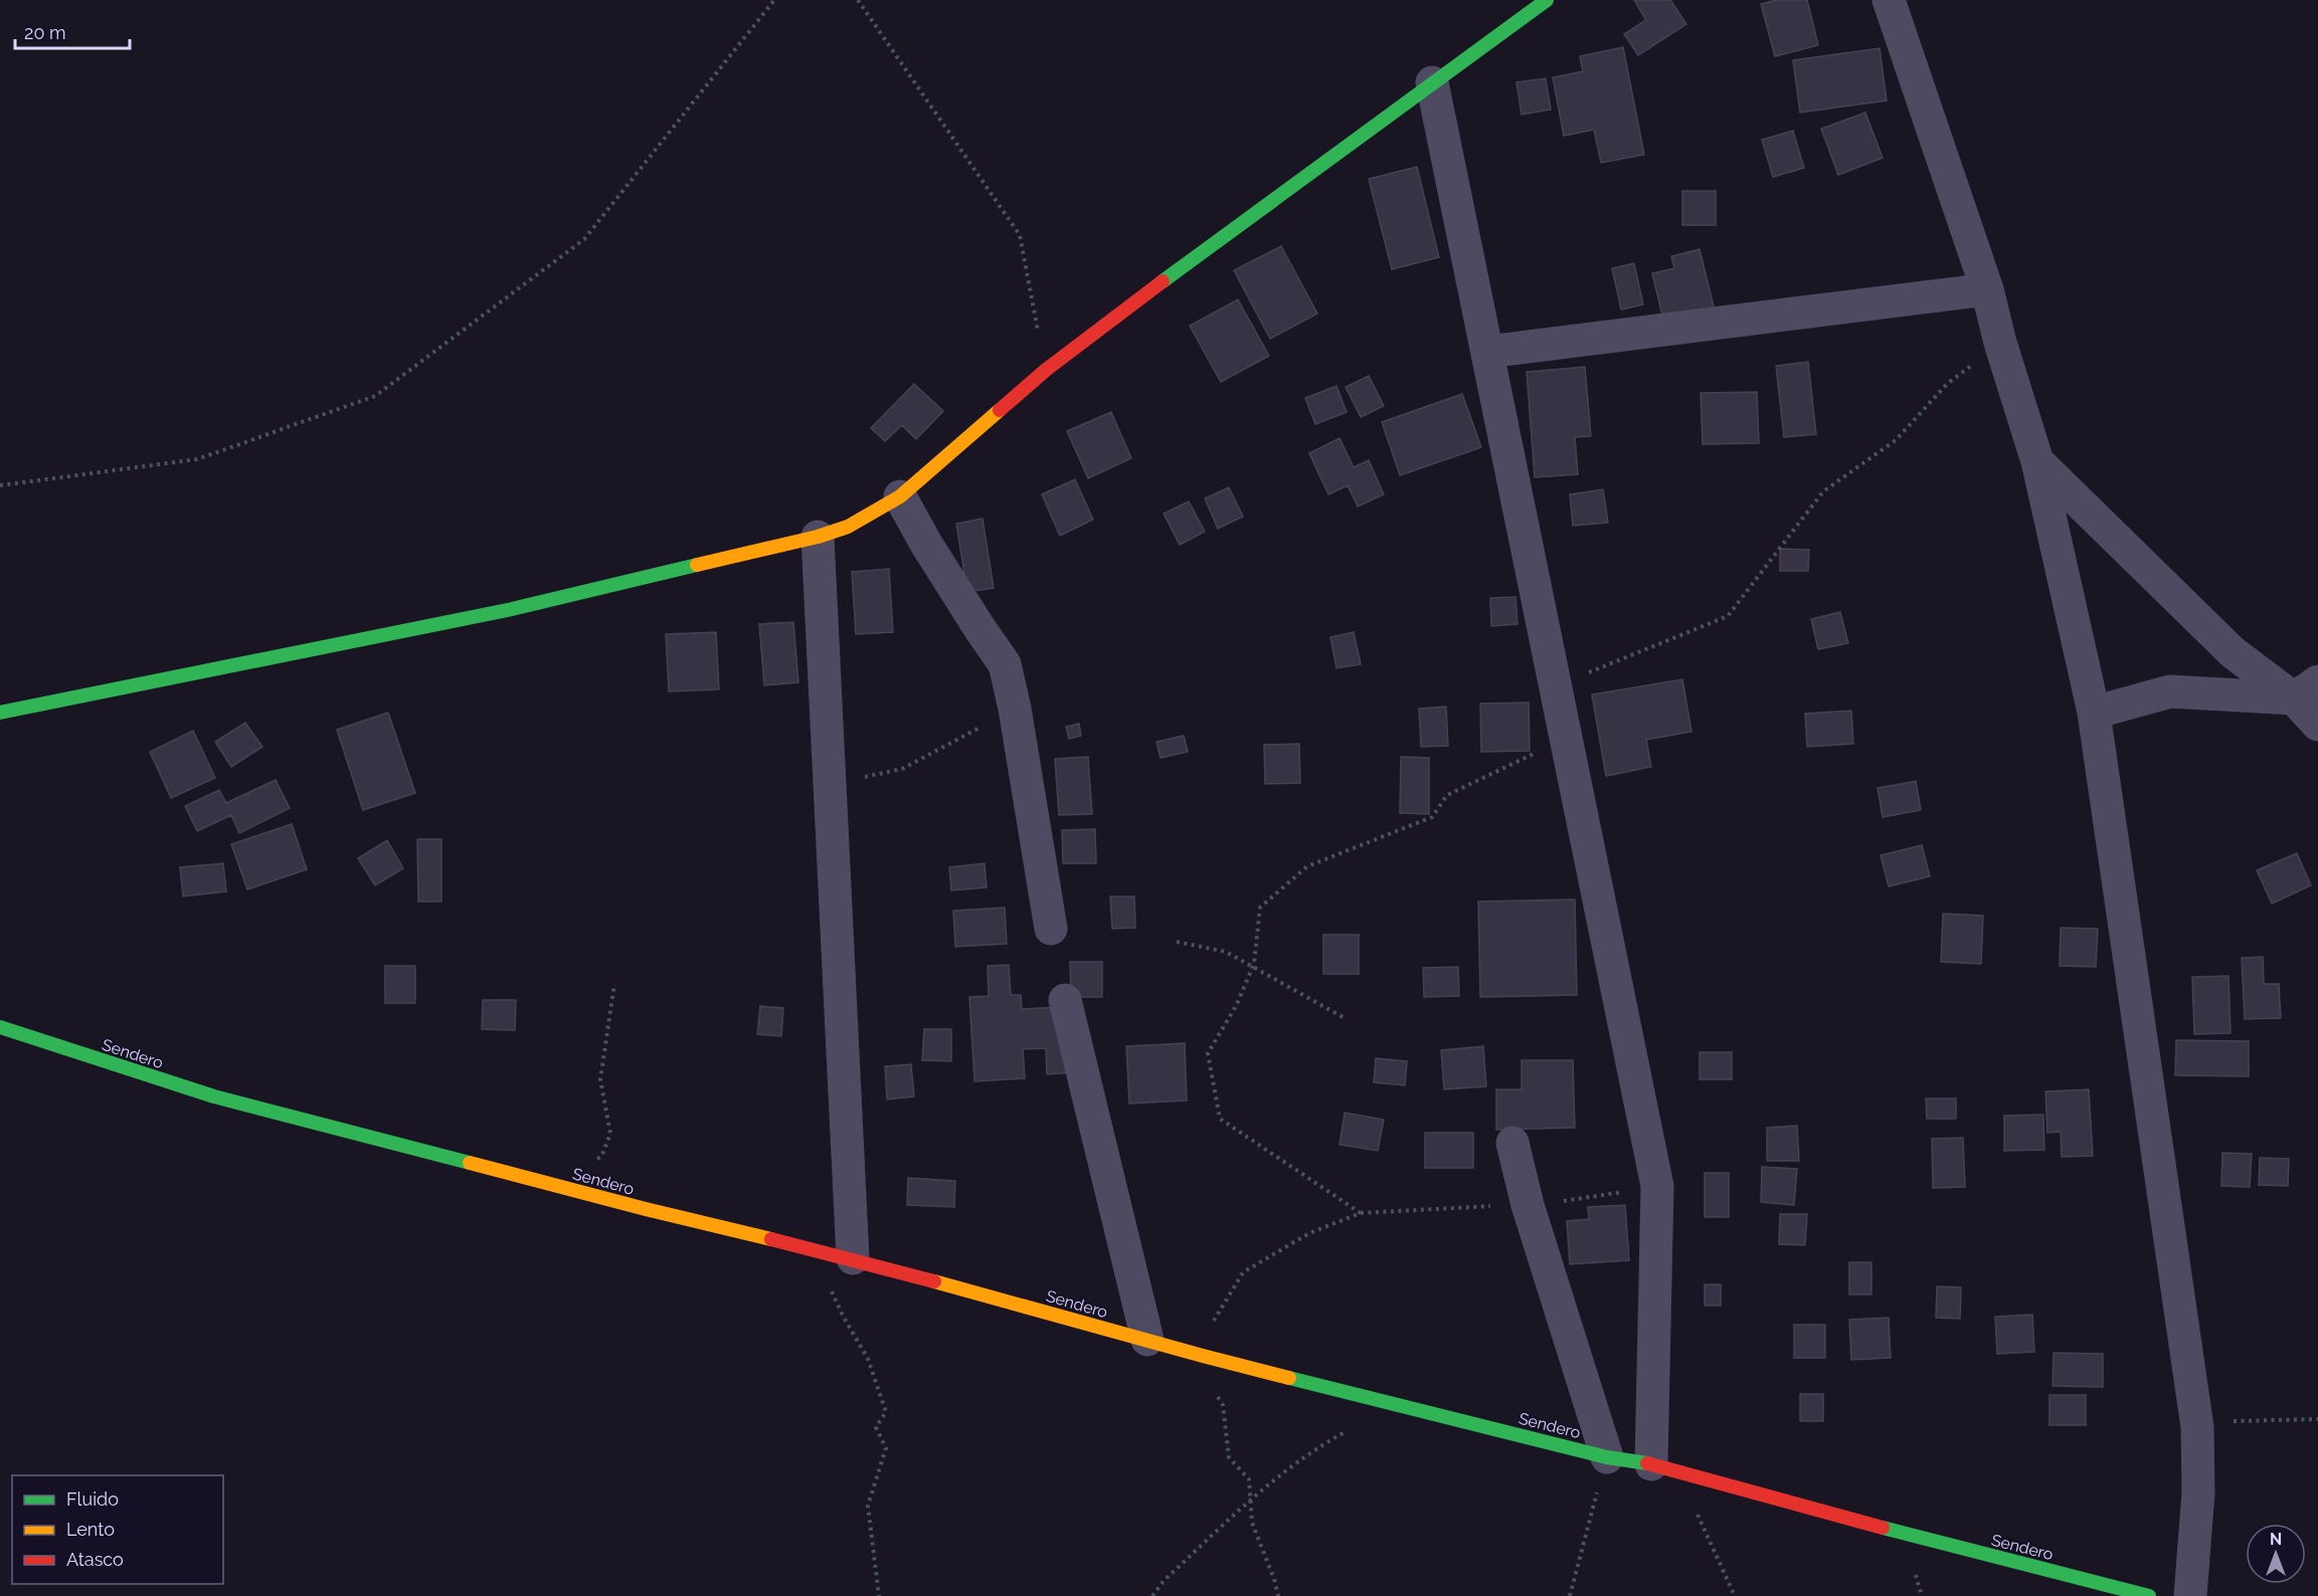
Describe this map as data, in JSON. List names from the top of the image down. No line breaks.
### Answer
{"streets":{"main road":["Sendero"]},"legend":["Fluido","Lento","Atasco"],"scale_bar":"20 m","north":"top"}
